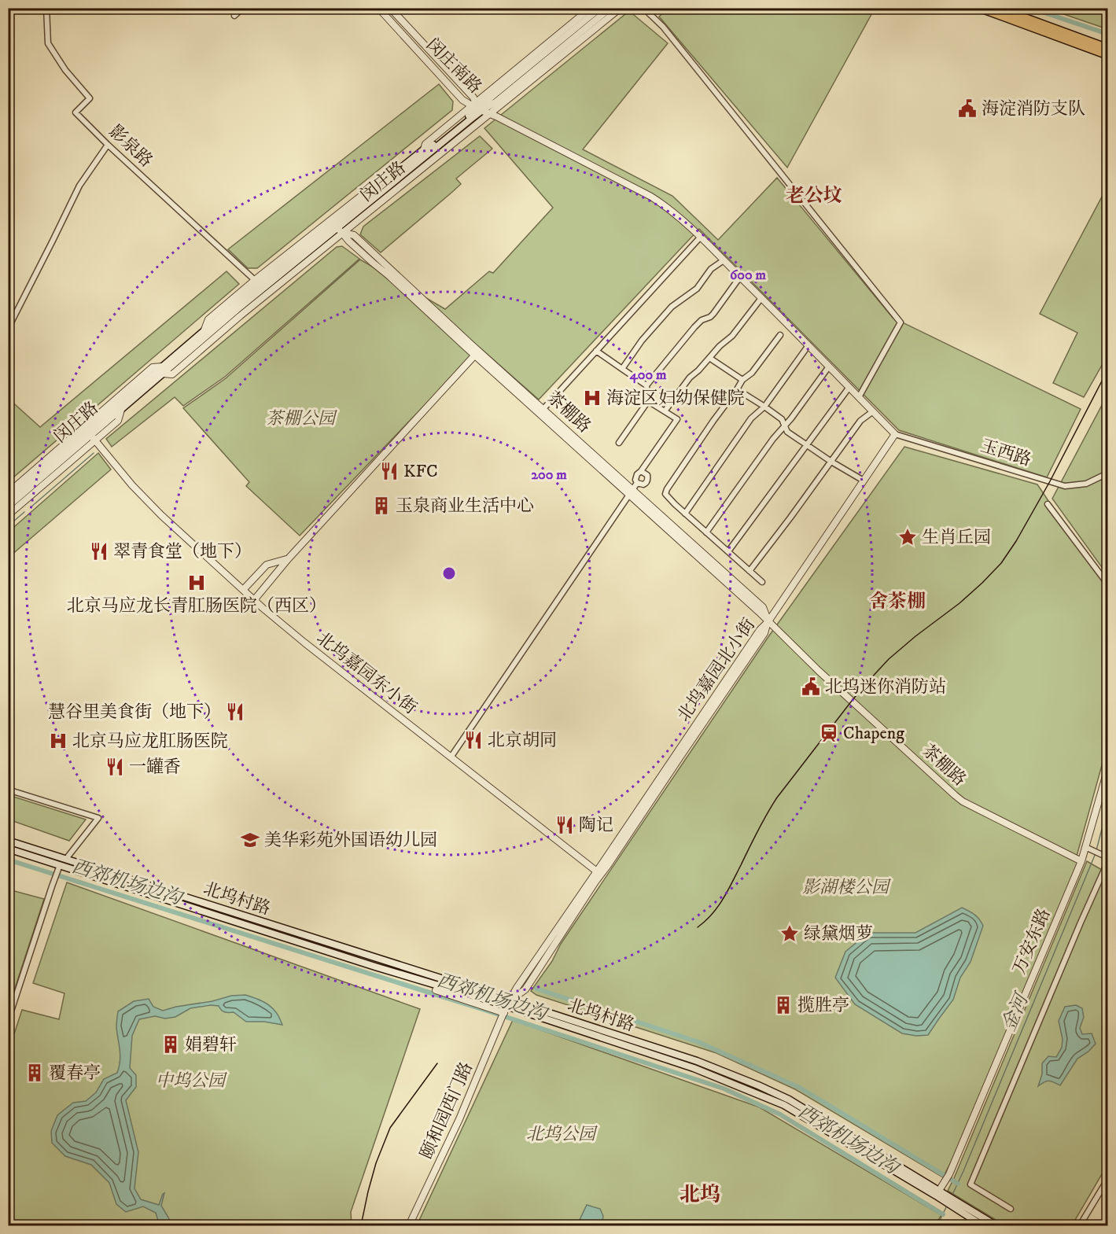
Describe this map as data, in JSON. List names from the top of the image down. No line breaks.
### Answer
{"streets":{"main road":["闵庄路","北坞村路"],"street":["闵庄南路","影泉路","茶棚路","玉西路","北坞嘉园北小街","北坞嘉园东小街","万安东路","颐和园西门路"]},"crossings":[["闵庄南路","闵庄路"],["影泉路","闵庄路"],["闵庄路","茶棚路"],["闵庄路","北坞嘉园东小街"],["茶棚路","北坞嘉园北小街"],["茶棚路","万安东路"],["玉西路","北坞嘉园北小街"],["北坞嘉园北小街","北坞嘉园东小街"],["北坞嘉园北小街","北坞村路"],["北坞嘉园北小街","颐和园西门路"],["北坞村路","万安东路"],["北坞村路","颐和园西门路"]],"districts":["老公坟","舍茶棚","北坞"],"water":["西郊机场边沟","金河"],"parks":["茶棚公园","影湖楼公园","中坞公园","北坞公园"],"places":{"public building":["海淀消防支队","北坞迷你消防站"],"hospital":["海淀区妇幼保健院","北京马应龙长青肛肠医院（西区）","北京马应龙肛肠医院"],"restaurant":["KFC","翠青食堂（地下）","慧谷里美食街（地下）","北京胡同","一罐香","陶记"],"building":["玉泉商业生活中心","揽胜亭","娟碧轩","覆春亭"],"place":["生肖丘园","绿黛烟萝"],"station":["Chapeng"],"school or university":["美华彩苑外国语幼儿园"]},"rings":["600 m","400 m","200 m"]}
